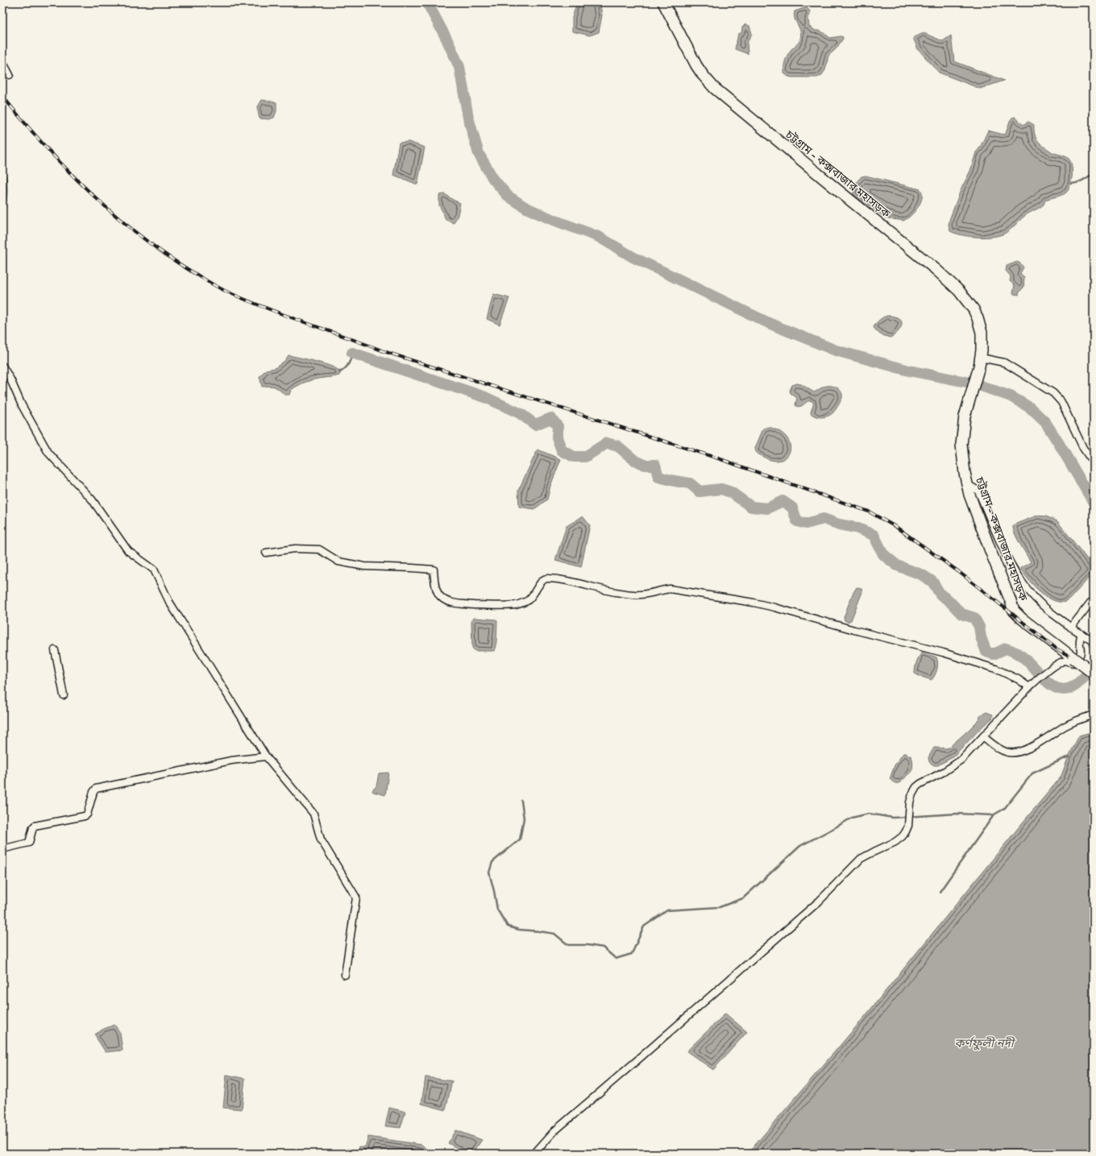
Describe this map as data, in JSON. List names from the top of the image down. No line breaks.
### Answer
{"streets":{"highway":["চট্টগ্রাম - কক্সবাজার মহাসড়ক"]},"water":["কর্ণফুলী নদী"]}
